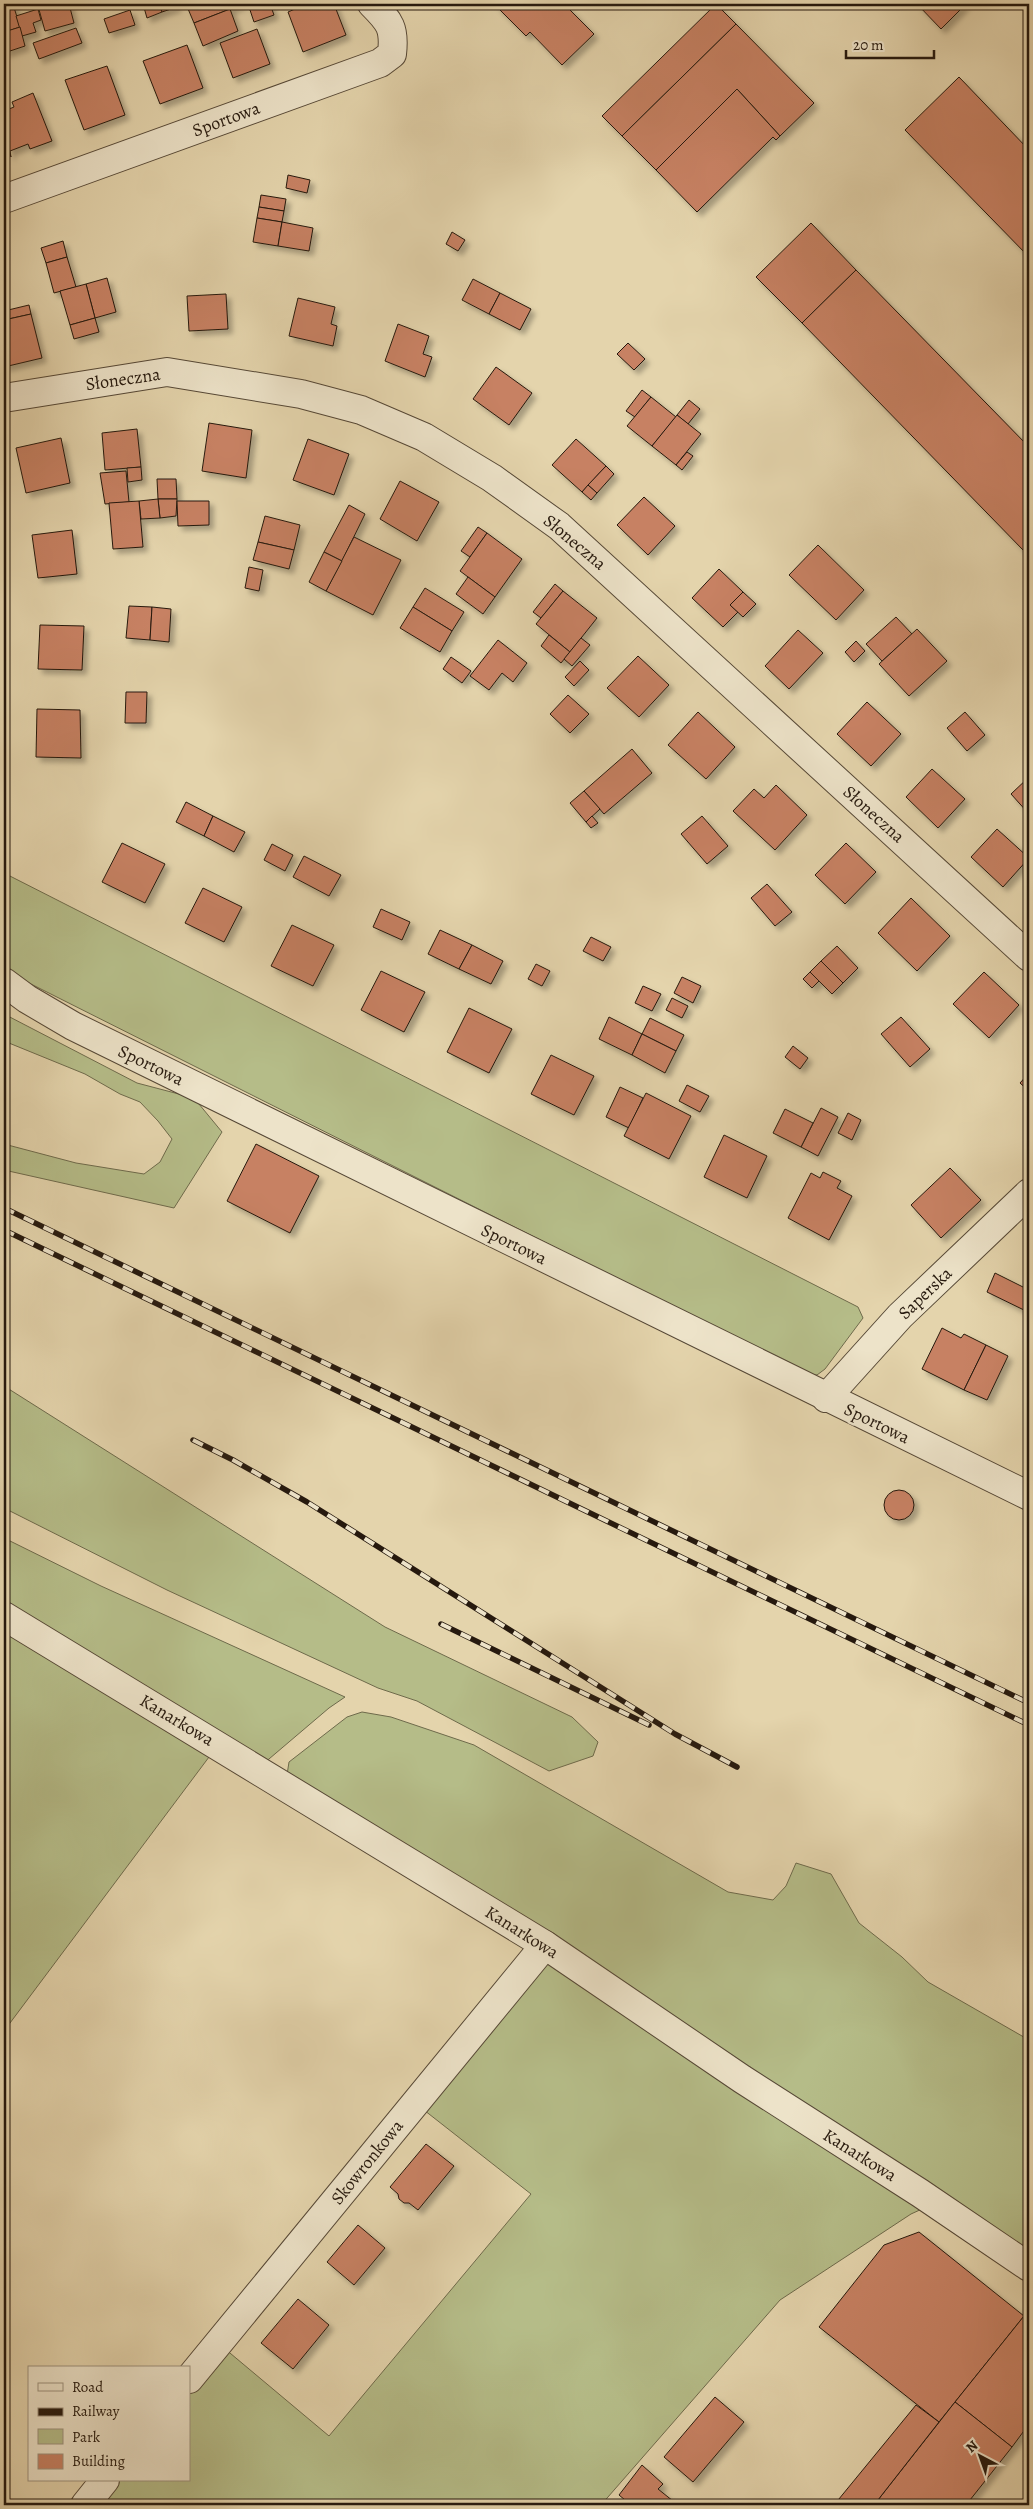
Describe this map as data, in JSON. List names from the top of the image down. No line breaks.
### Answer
{"streets":{"street":["Sportowa","Słoneczna","Saperska","Kanarkowa","Skowronkowa"]},"crossings":[["Sportowa","Saperska"],["Kanarkowa","Skowronkowa"]],"legend":["Road","Railway","Park","Building"],"scale_bar":"20 m","north":"top left"}
